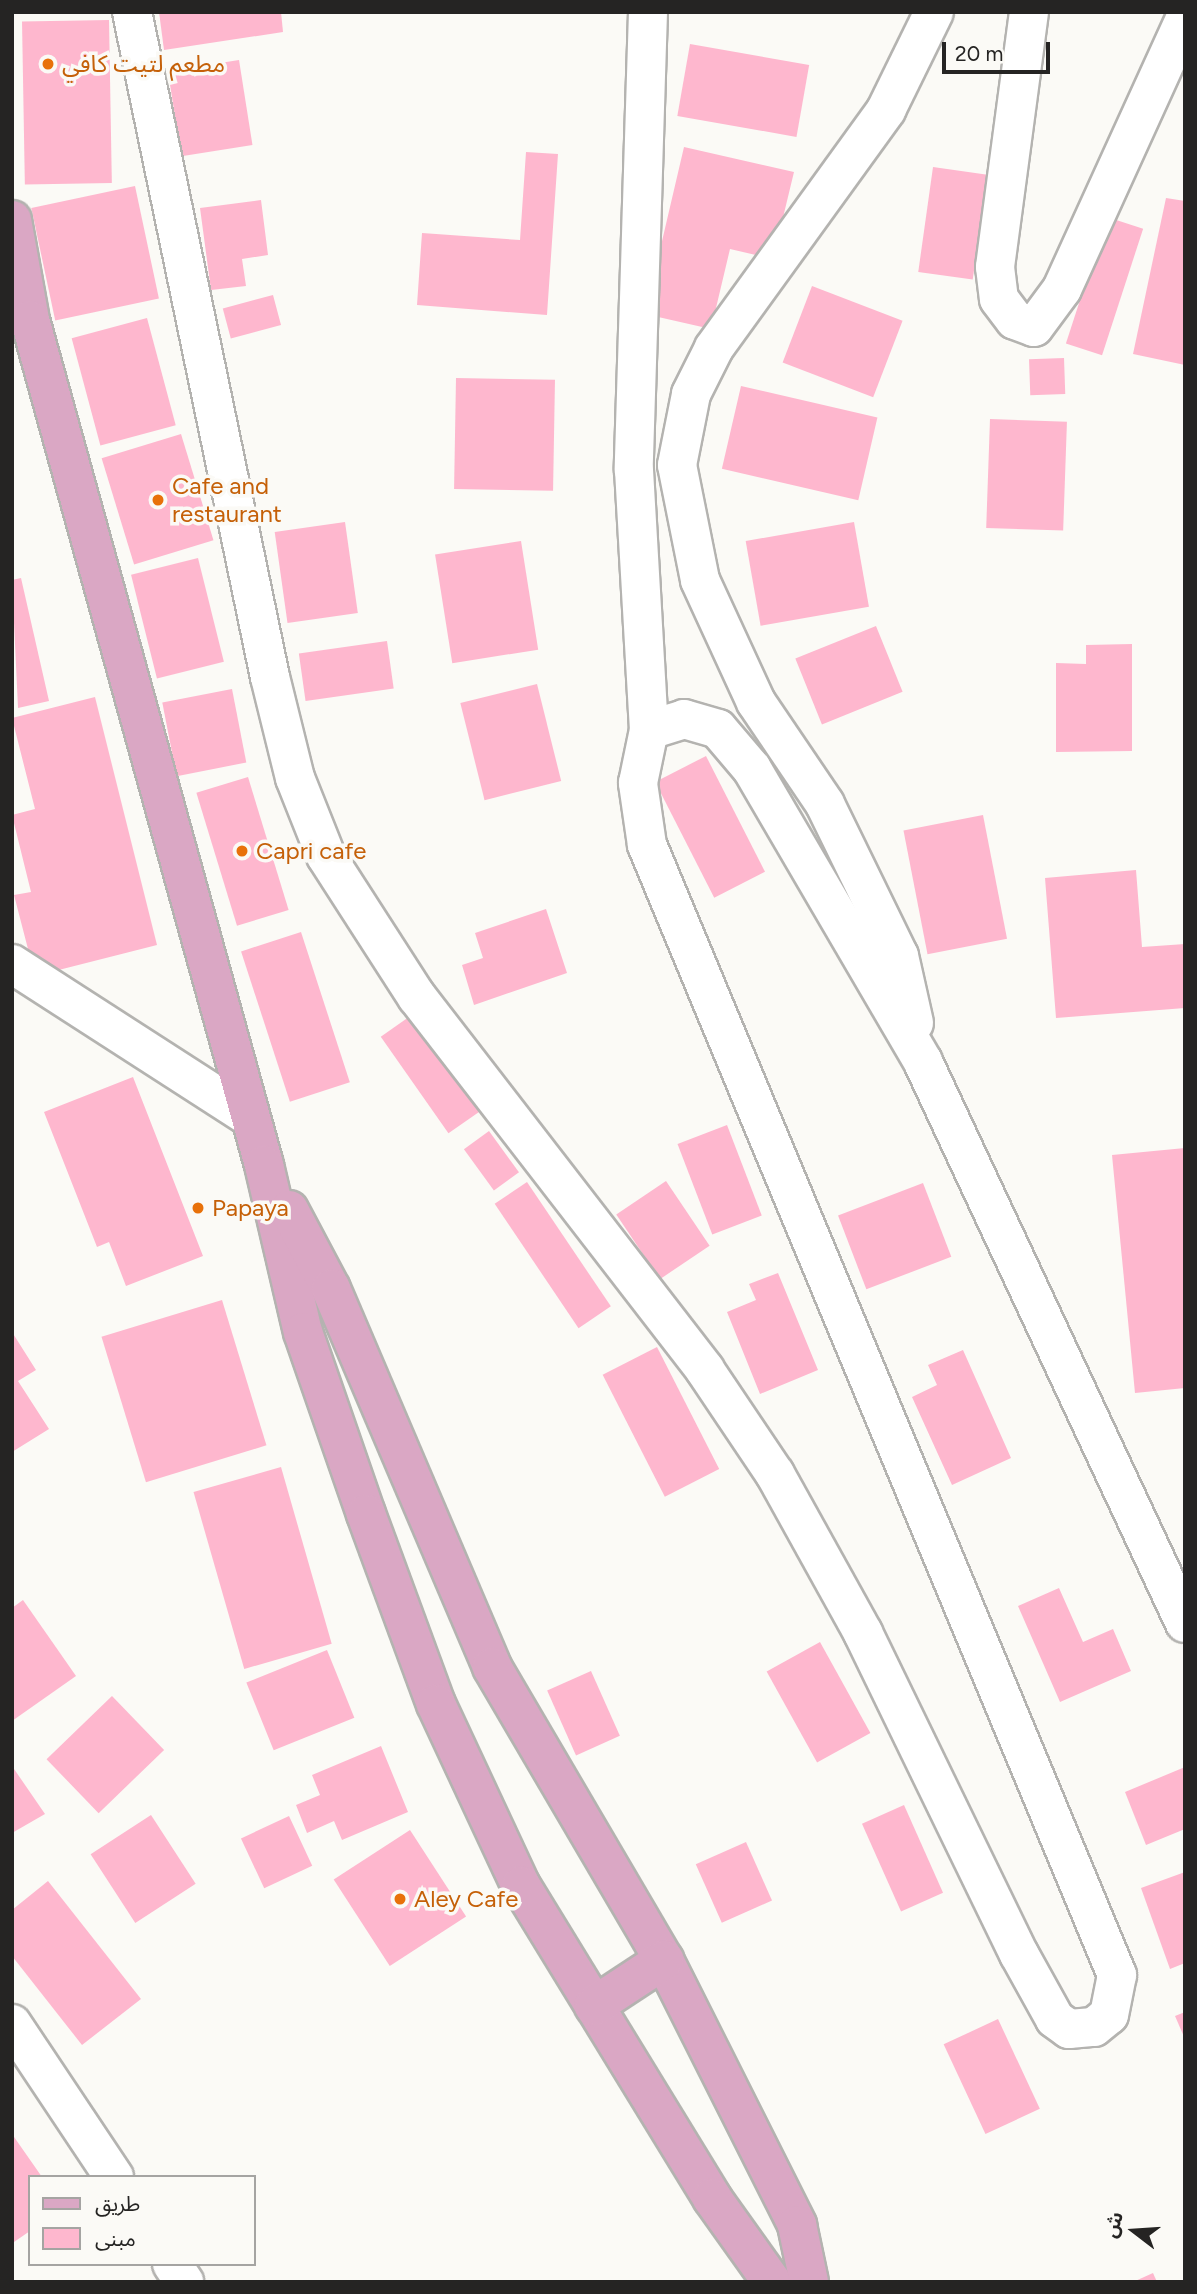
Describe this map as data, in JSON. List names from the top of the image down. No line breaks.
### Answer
{"places":["مطعم لتيت كافي","Cafe and restaurant","Capri cafe","Papaya","Aley Cafe"],"legend":["طريق","مبنى"],"scale_bar":"20 m","north":"left"}
